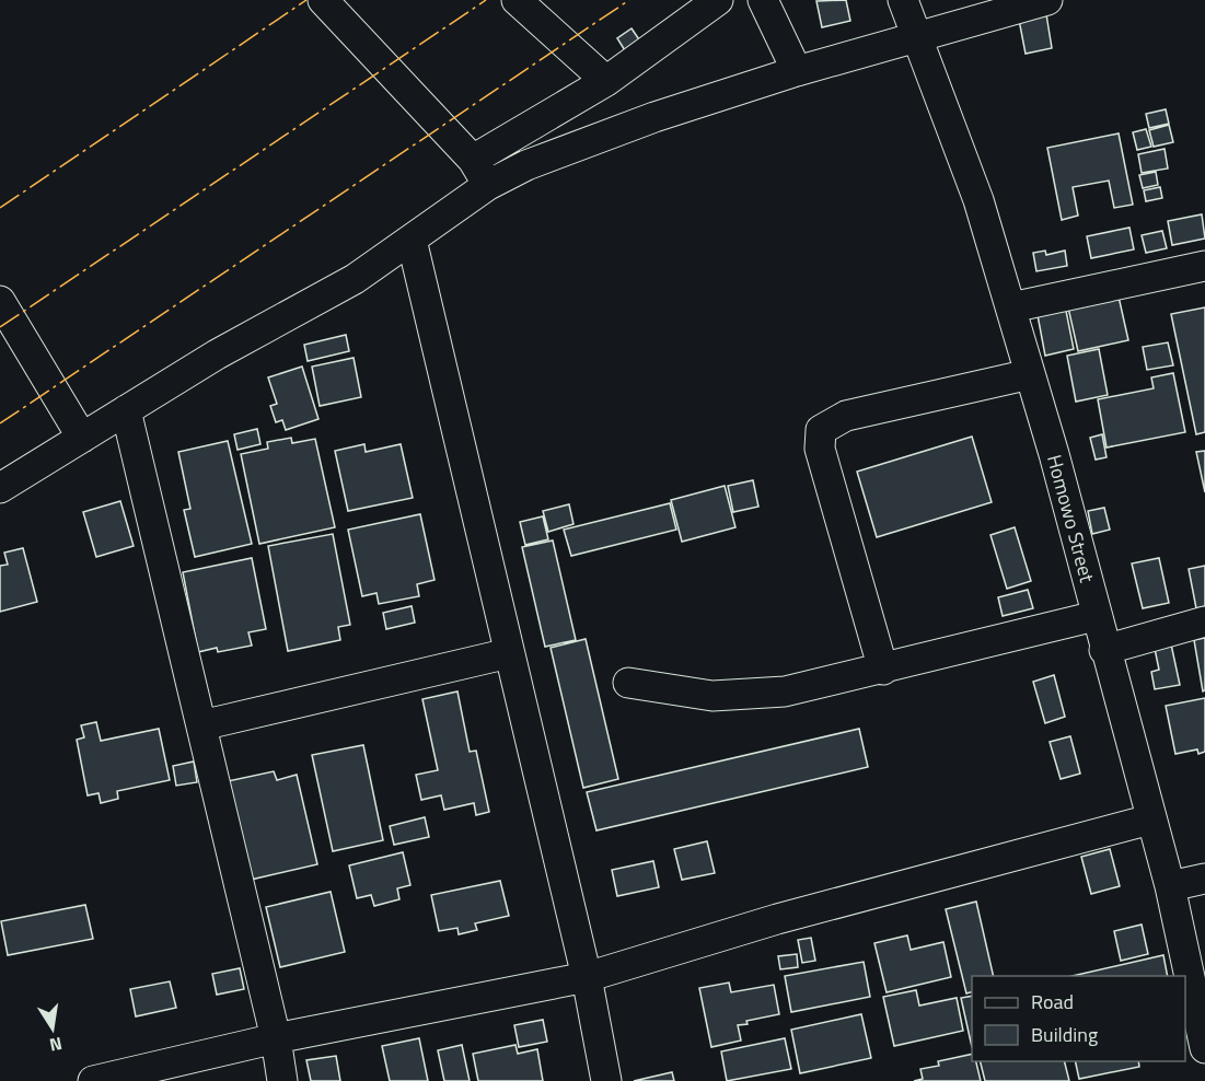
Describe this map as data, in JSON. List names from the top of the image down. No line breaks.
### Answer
{"streets":{"street":["Homowo Street"]},"legend":["Road","Building"],"north":"bottom"}
